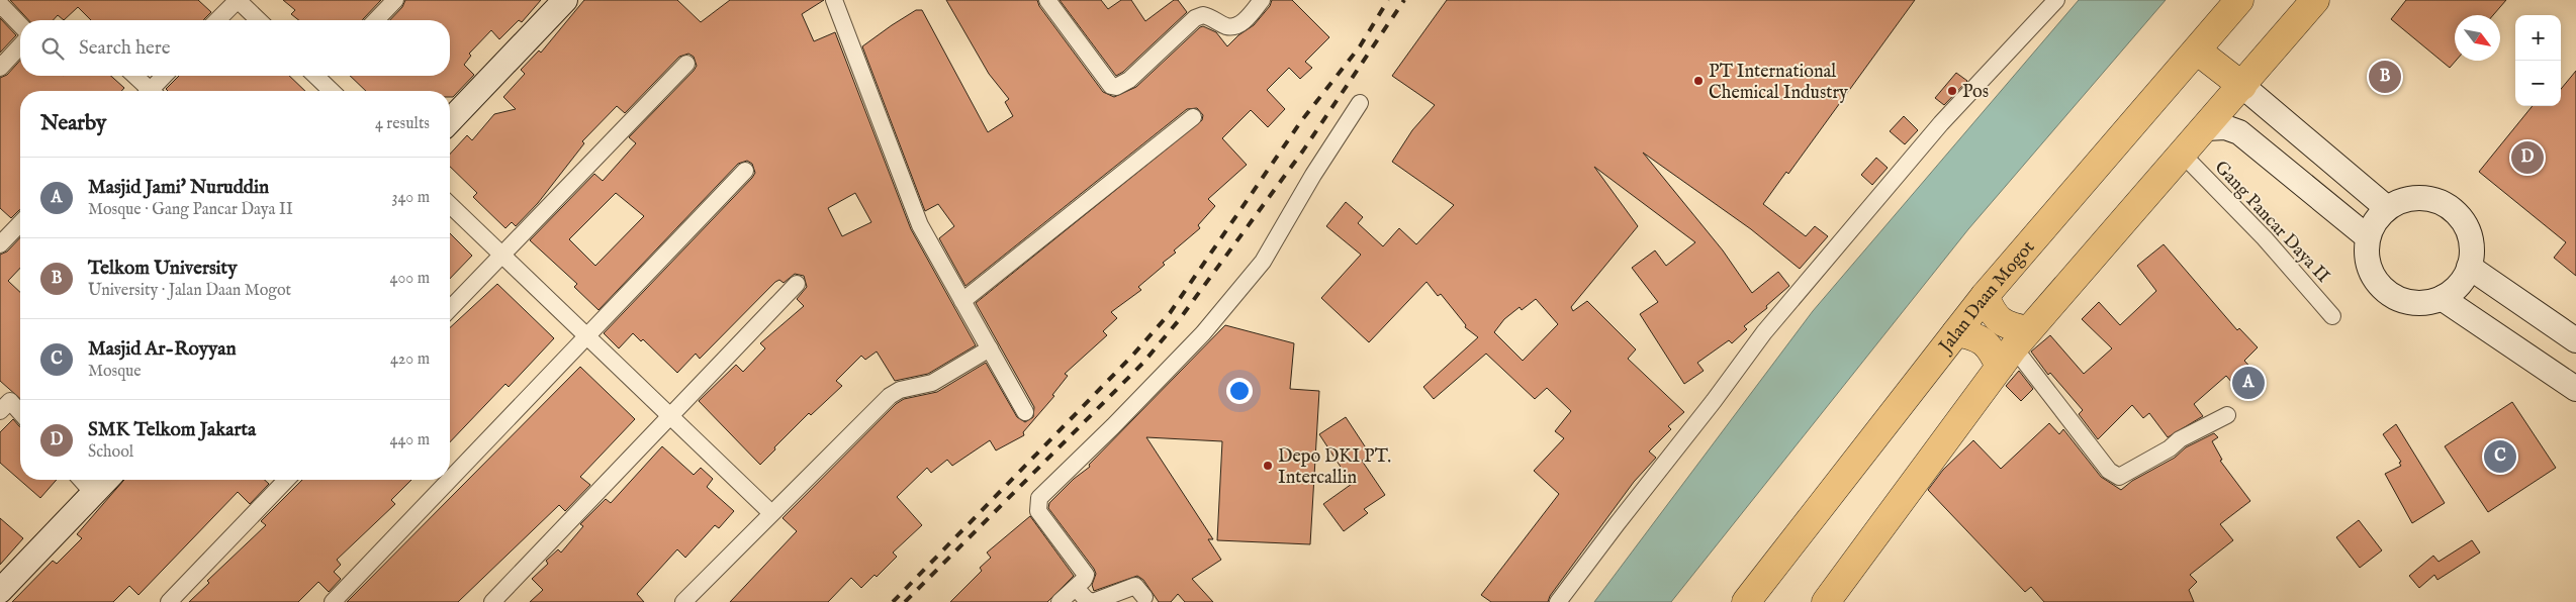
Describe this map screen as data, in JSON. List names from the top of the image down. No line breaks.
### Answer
{"streets":{"highway":["Jalan Daan Mogot"],"street":["Gang Pancar Daya II"]},"places":["PT International Chemical Industry","Pos","Depo DKI PT. Intercallin"],"north":"bottom right","page":{"map_buttons":["+","−"],"search":"Search here","pins":["B","D","A","C"],"heading":["Nearby","4 results"],"list":[{"mark":"A","name":"Masjid Jami' Nuruddin","note":"Mosque · Gang Pancar Daya II","value":"340 m"},{"mark":"B","name":"Telkom University","note":"University · Jalan Daan Mogot","value":"400 m"},{"mark":"C","name":"Masjid Ar-Royyan","note":"Mosque","value":"420 m"},{"mark":"D","name":"SMK Telkom Jakarta","note":"School","value":"440 m"}]}}
